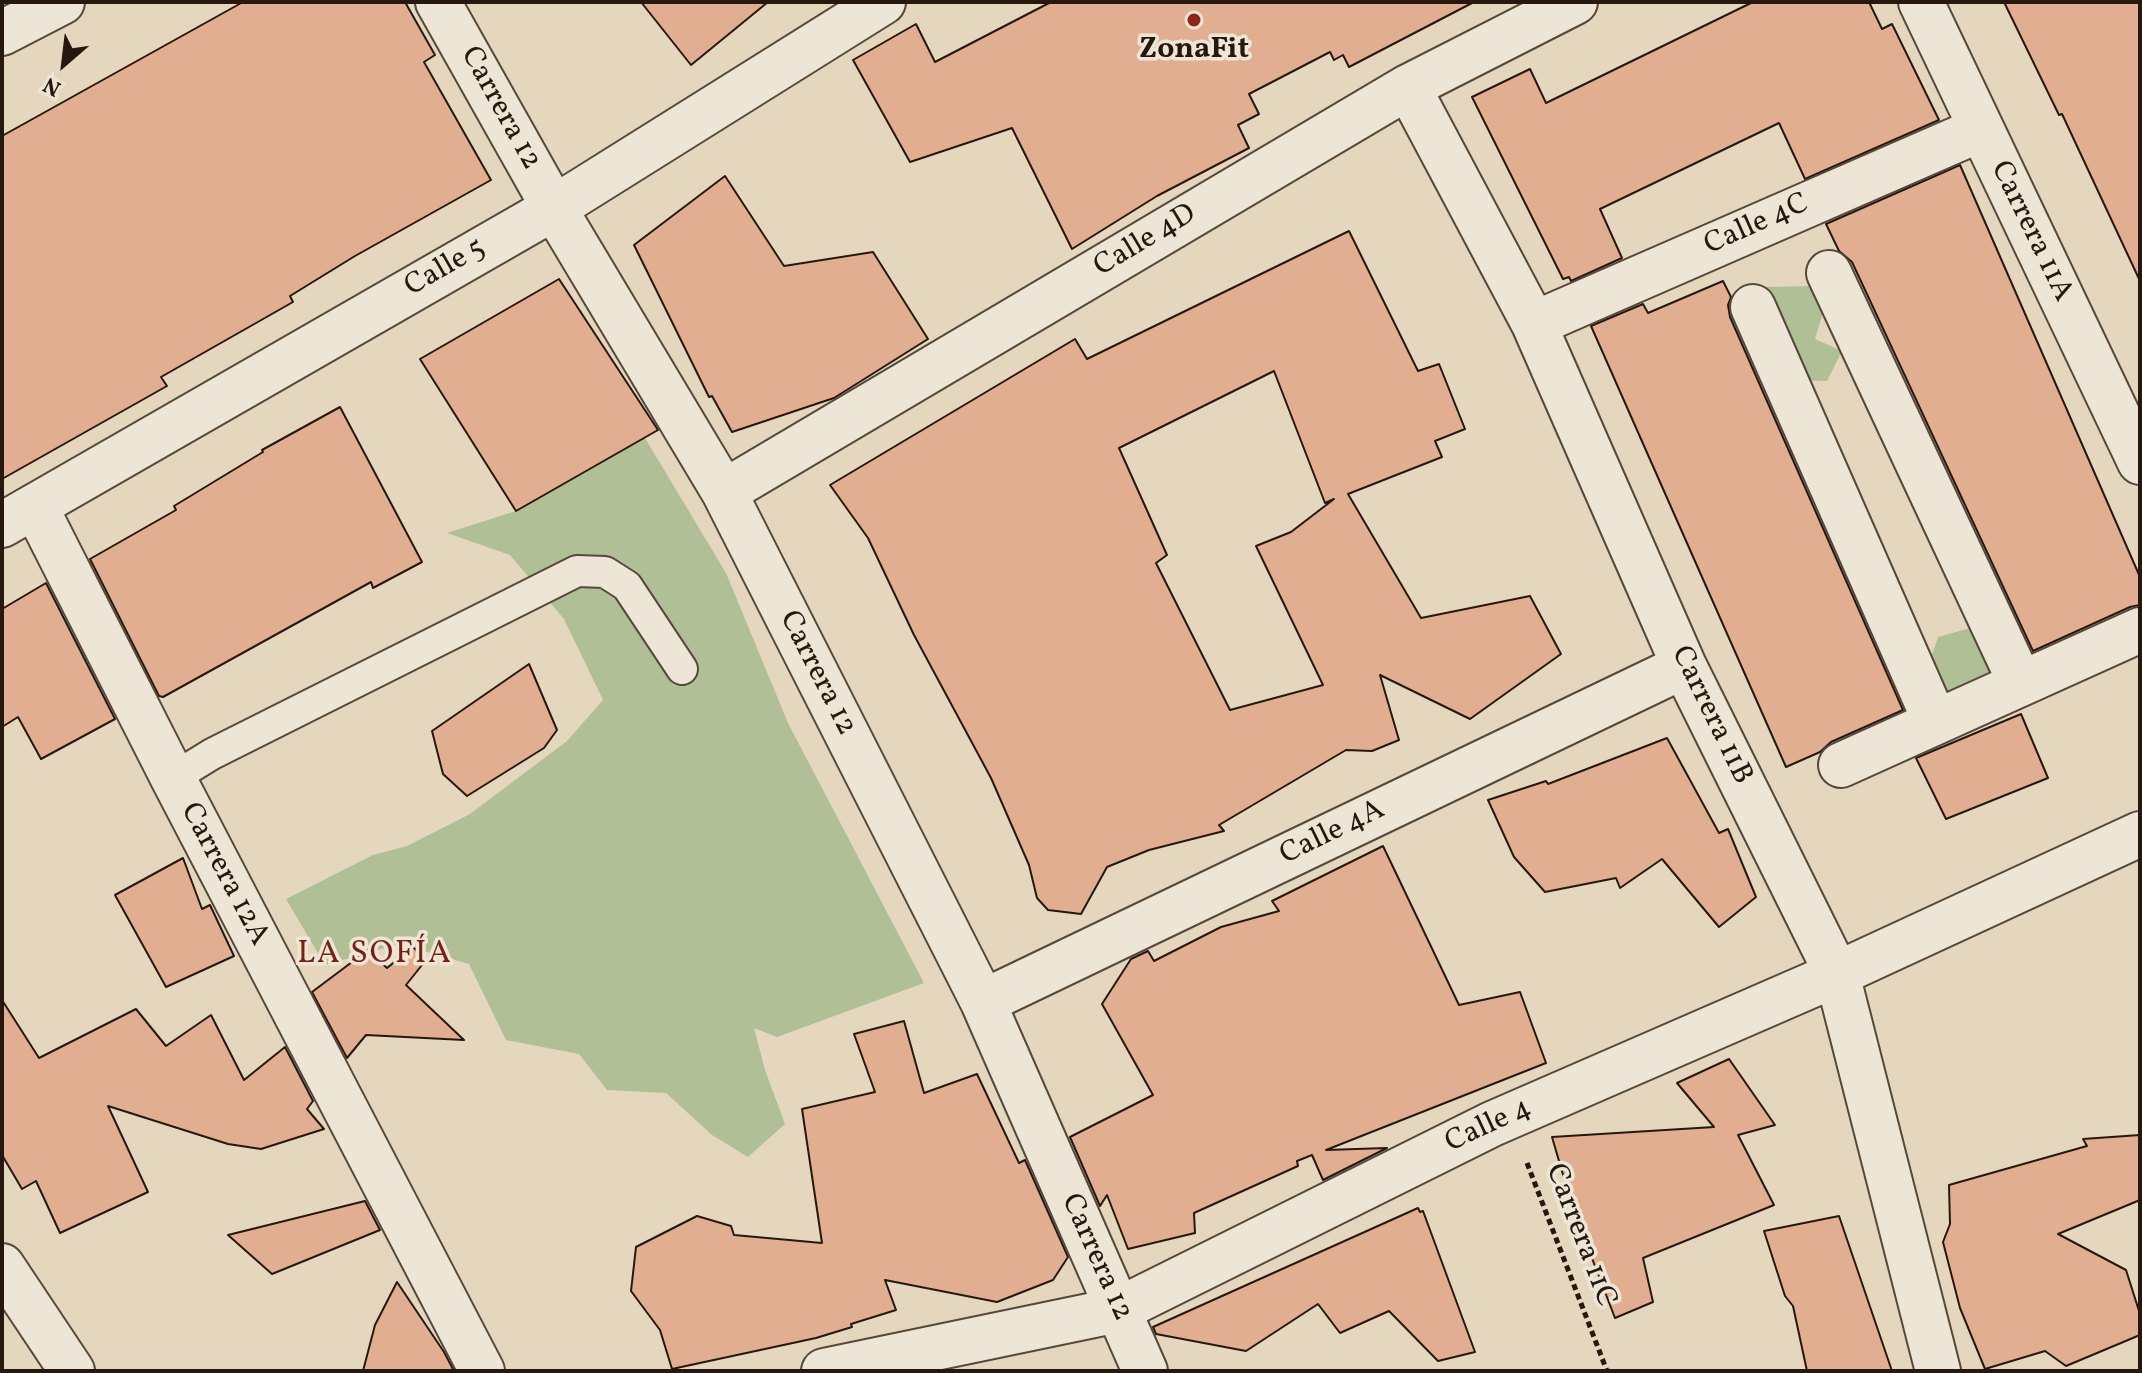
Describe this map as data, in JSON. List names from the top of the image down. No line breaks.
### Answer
{"streets":{"street":["Carrera 12","Calle 4C","Carrera 11A","Calle 4D","Calle 5","Carrera 11B","Calle 4A","Carrera 12A","Calle 4"],"path":["Carrera 11C"]},"crossings":[["Carrera 12","Calle 4D"],["Carrera 12","Calle 5"],["Carrera 12","Calle 4A"],["Carrera 12","Calle 4"],["Calle 4C","Carrera 11A"],["Calle 4C","Carrera 11B"],["Calle 4D","Carrera 11B"],["Calle 5","Carrera 12A"],["Carrera 11B","Calle 4A"],["Carrera 11B","Calle 4"],["Calle 4","Carrera 11C"]],"districts":["LA SOFÍA"],"places":["ZonaFit"],"north":"bottom left"}
